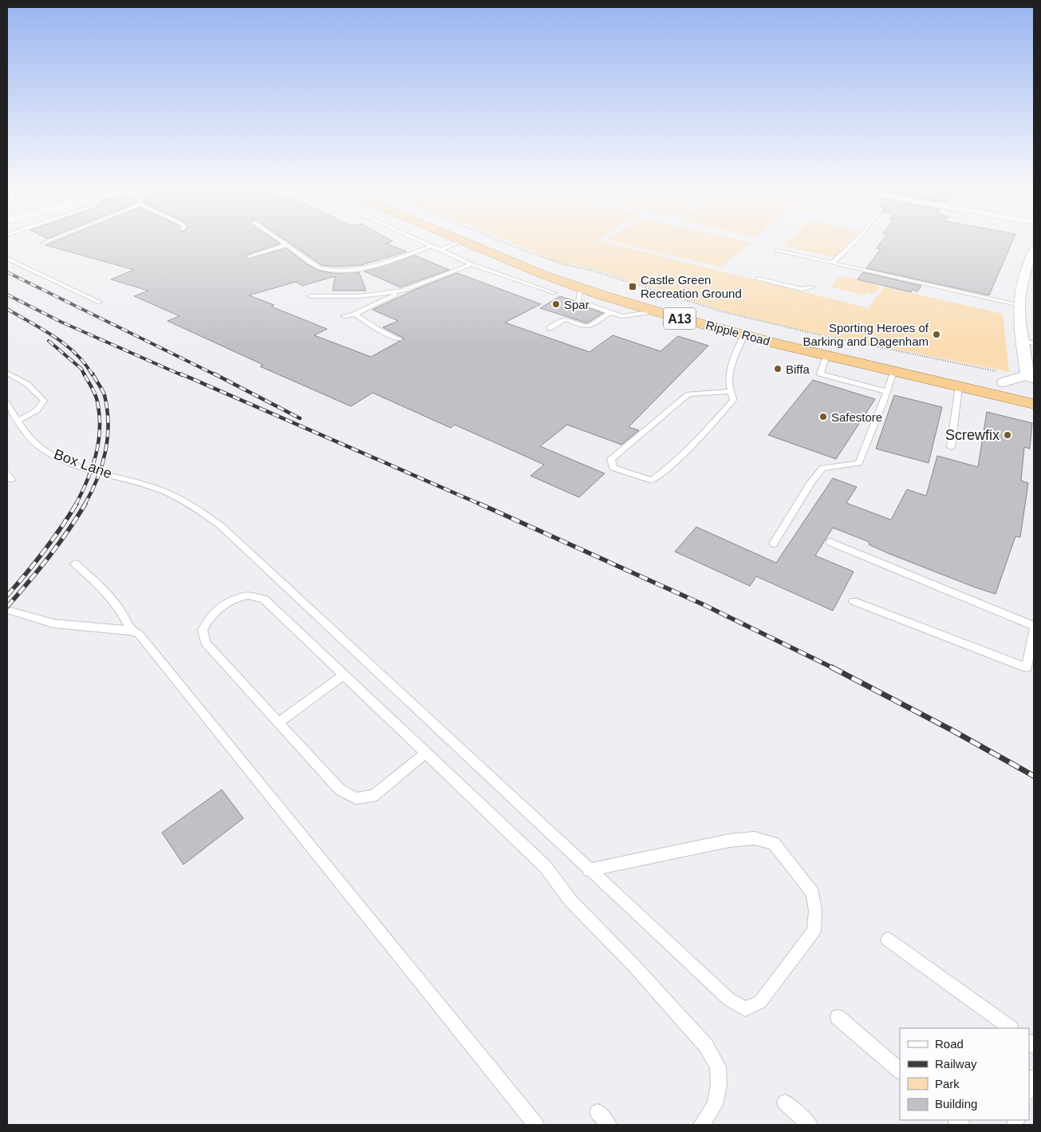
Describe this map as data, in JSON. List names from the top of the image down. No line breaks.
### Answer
{"streets":{"highway":["A13","Ripple Road"],"lane":["Box Lane"]},"places":{"transit":["Castle Green Recreation Ground"],"other":["Spar","Sporting Heroes of Barking and Dagenham","Biffa","Safestore","Screwfix"]},"legend":["Road","Railway","Park","Building"]}
